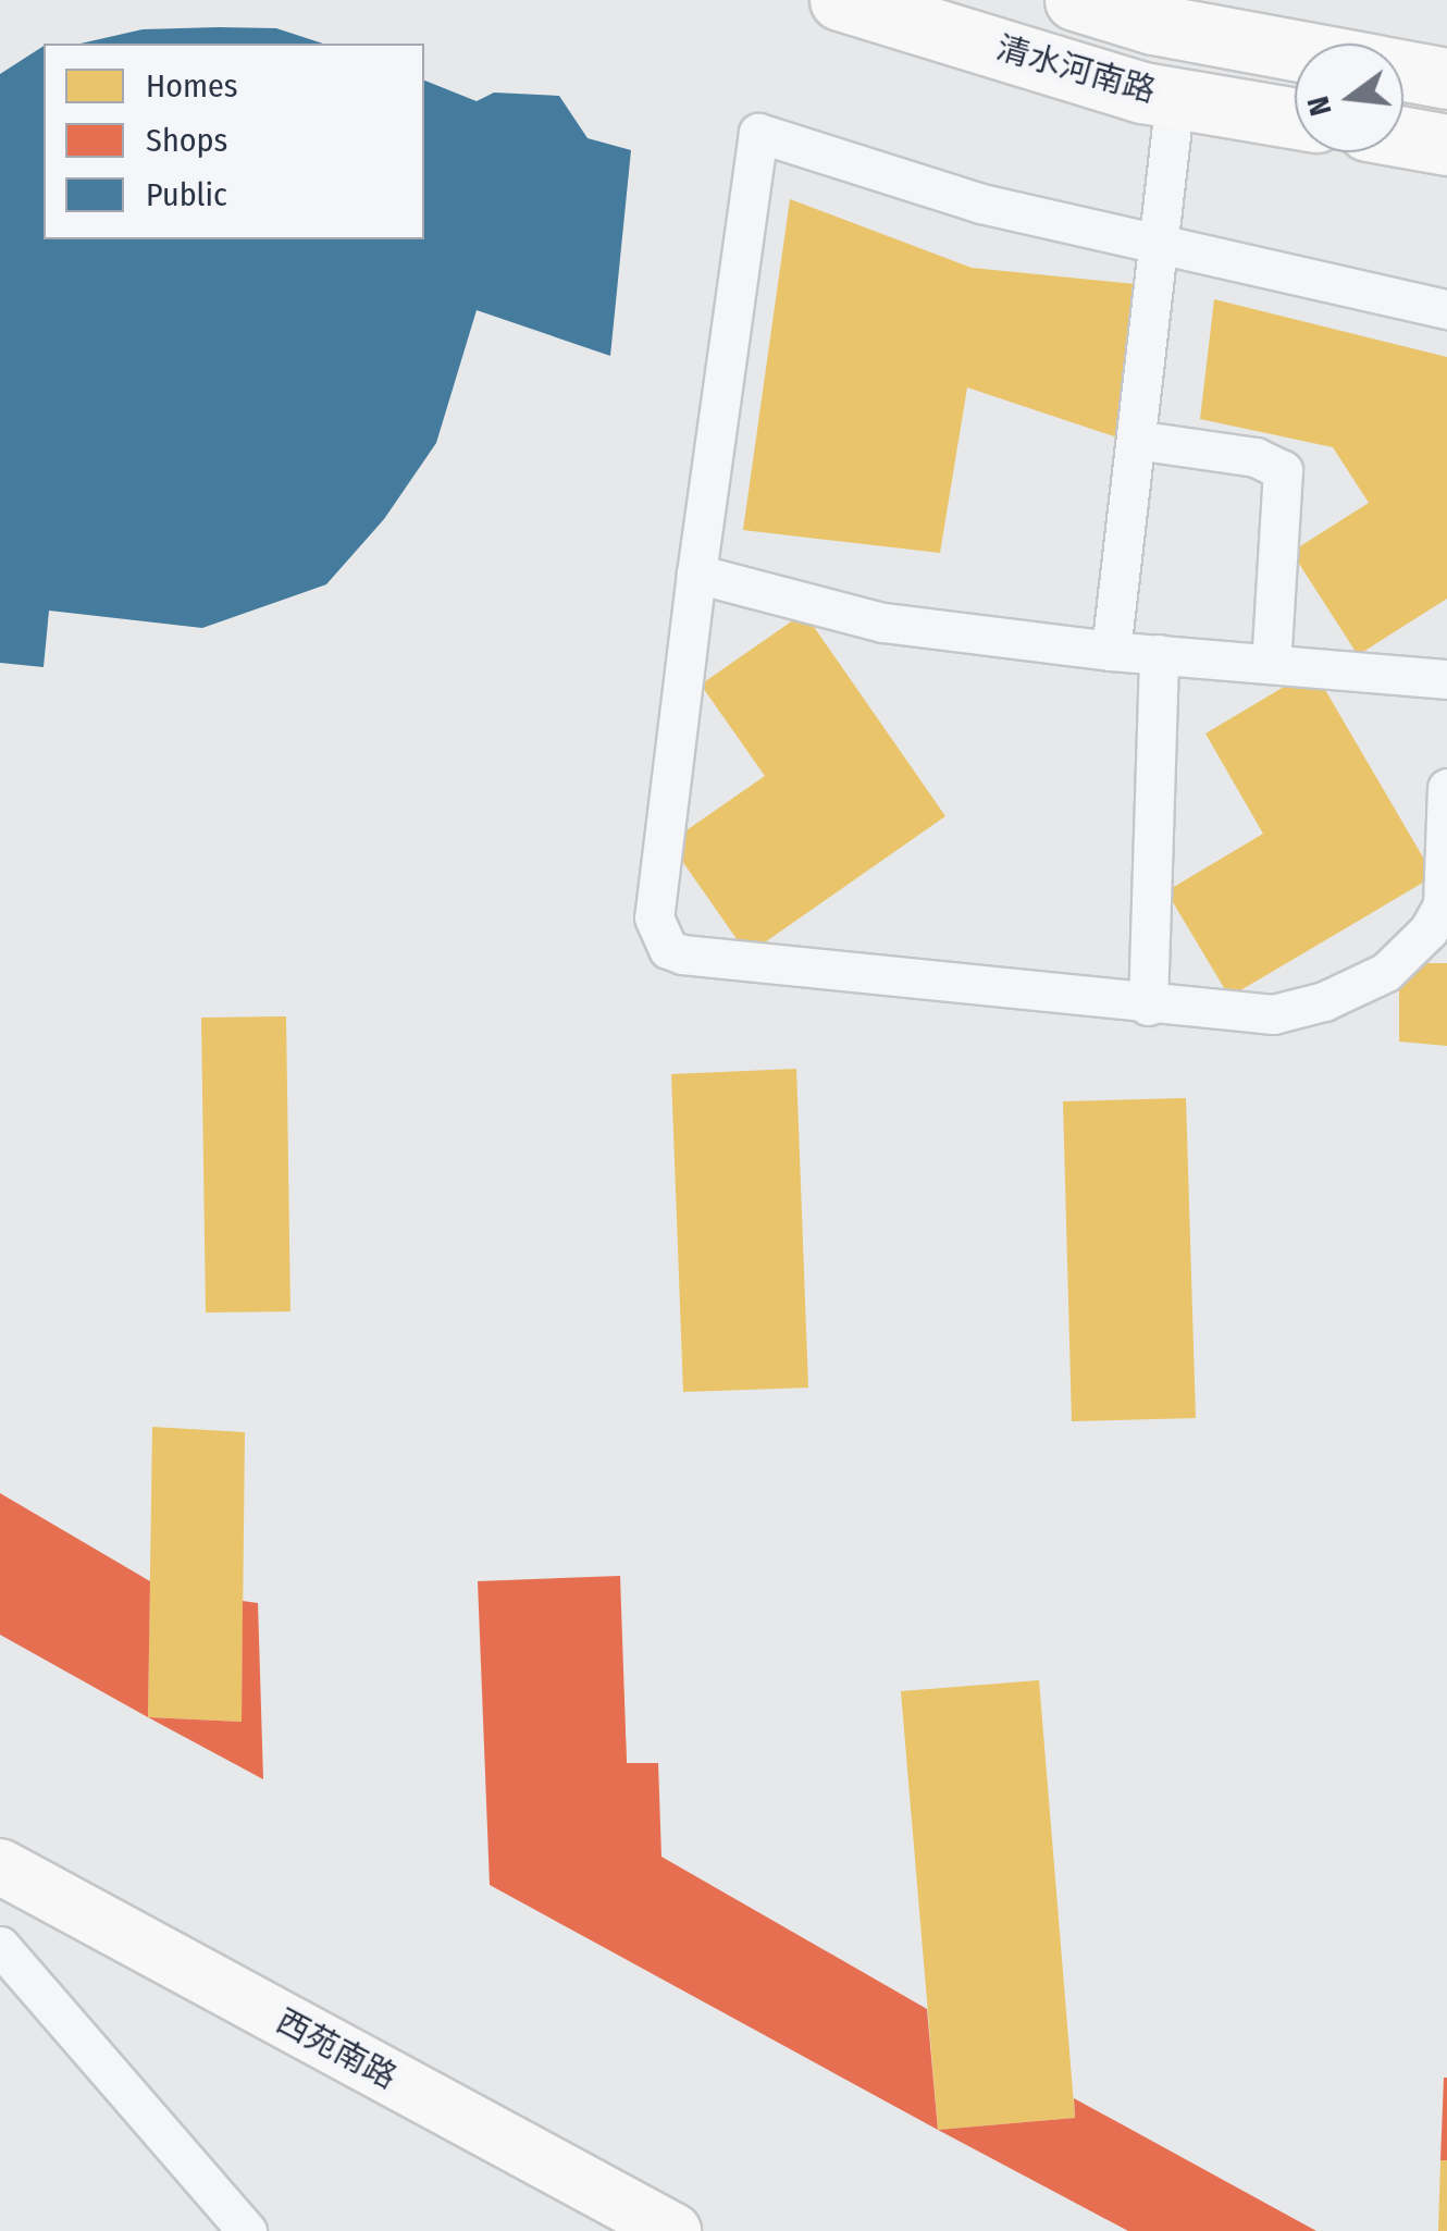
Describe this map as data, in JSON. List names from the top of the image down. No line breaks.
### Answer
{"streets":{"main road":["清水河南路","西苑南路"]},"legend":["Homes","Shops","Public"],"north":"left"}
